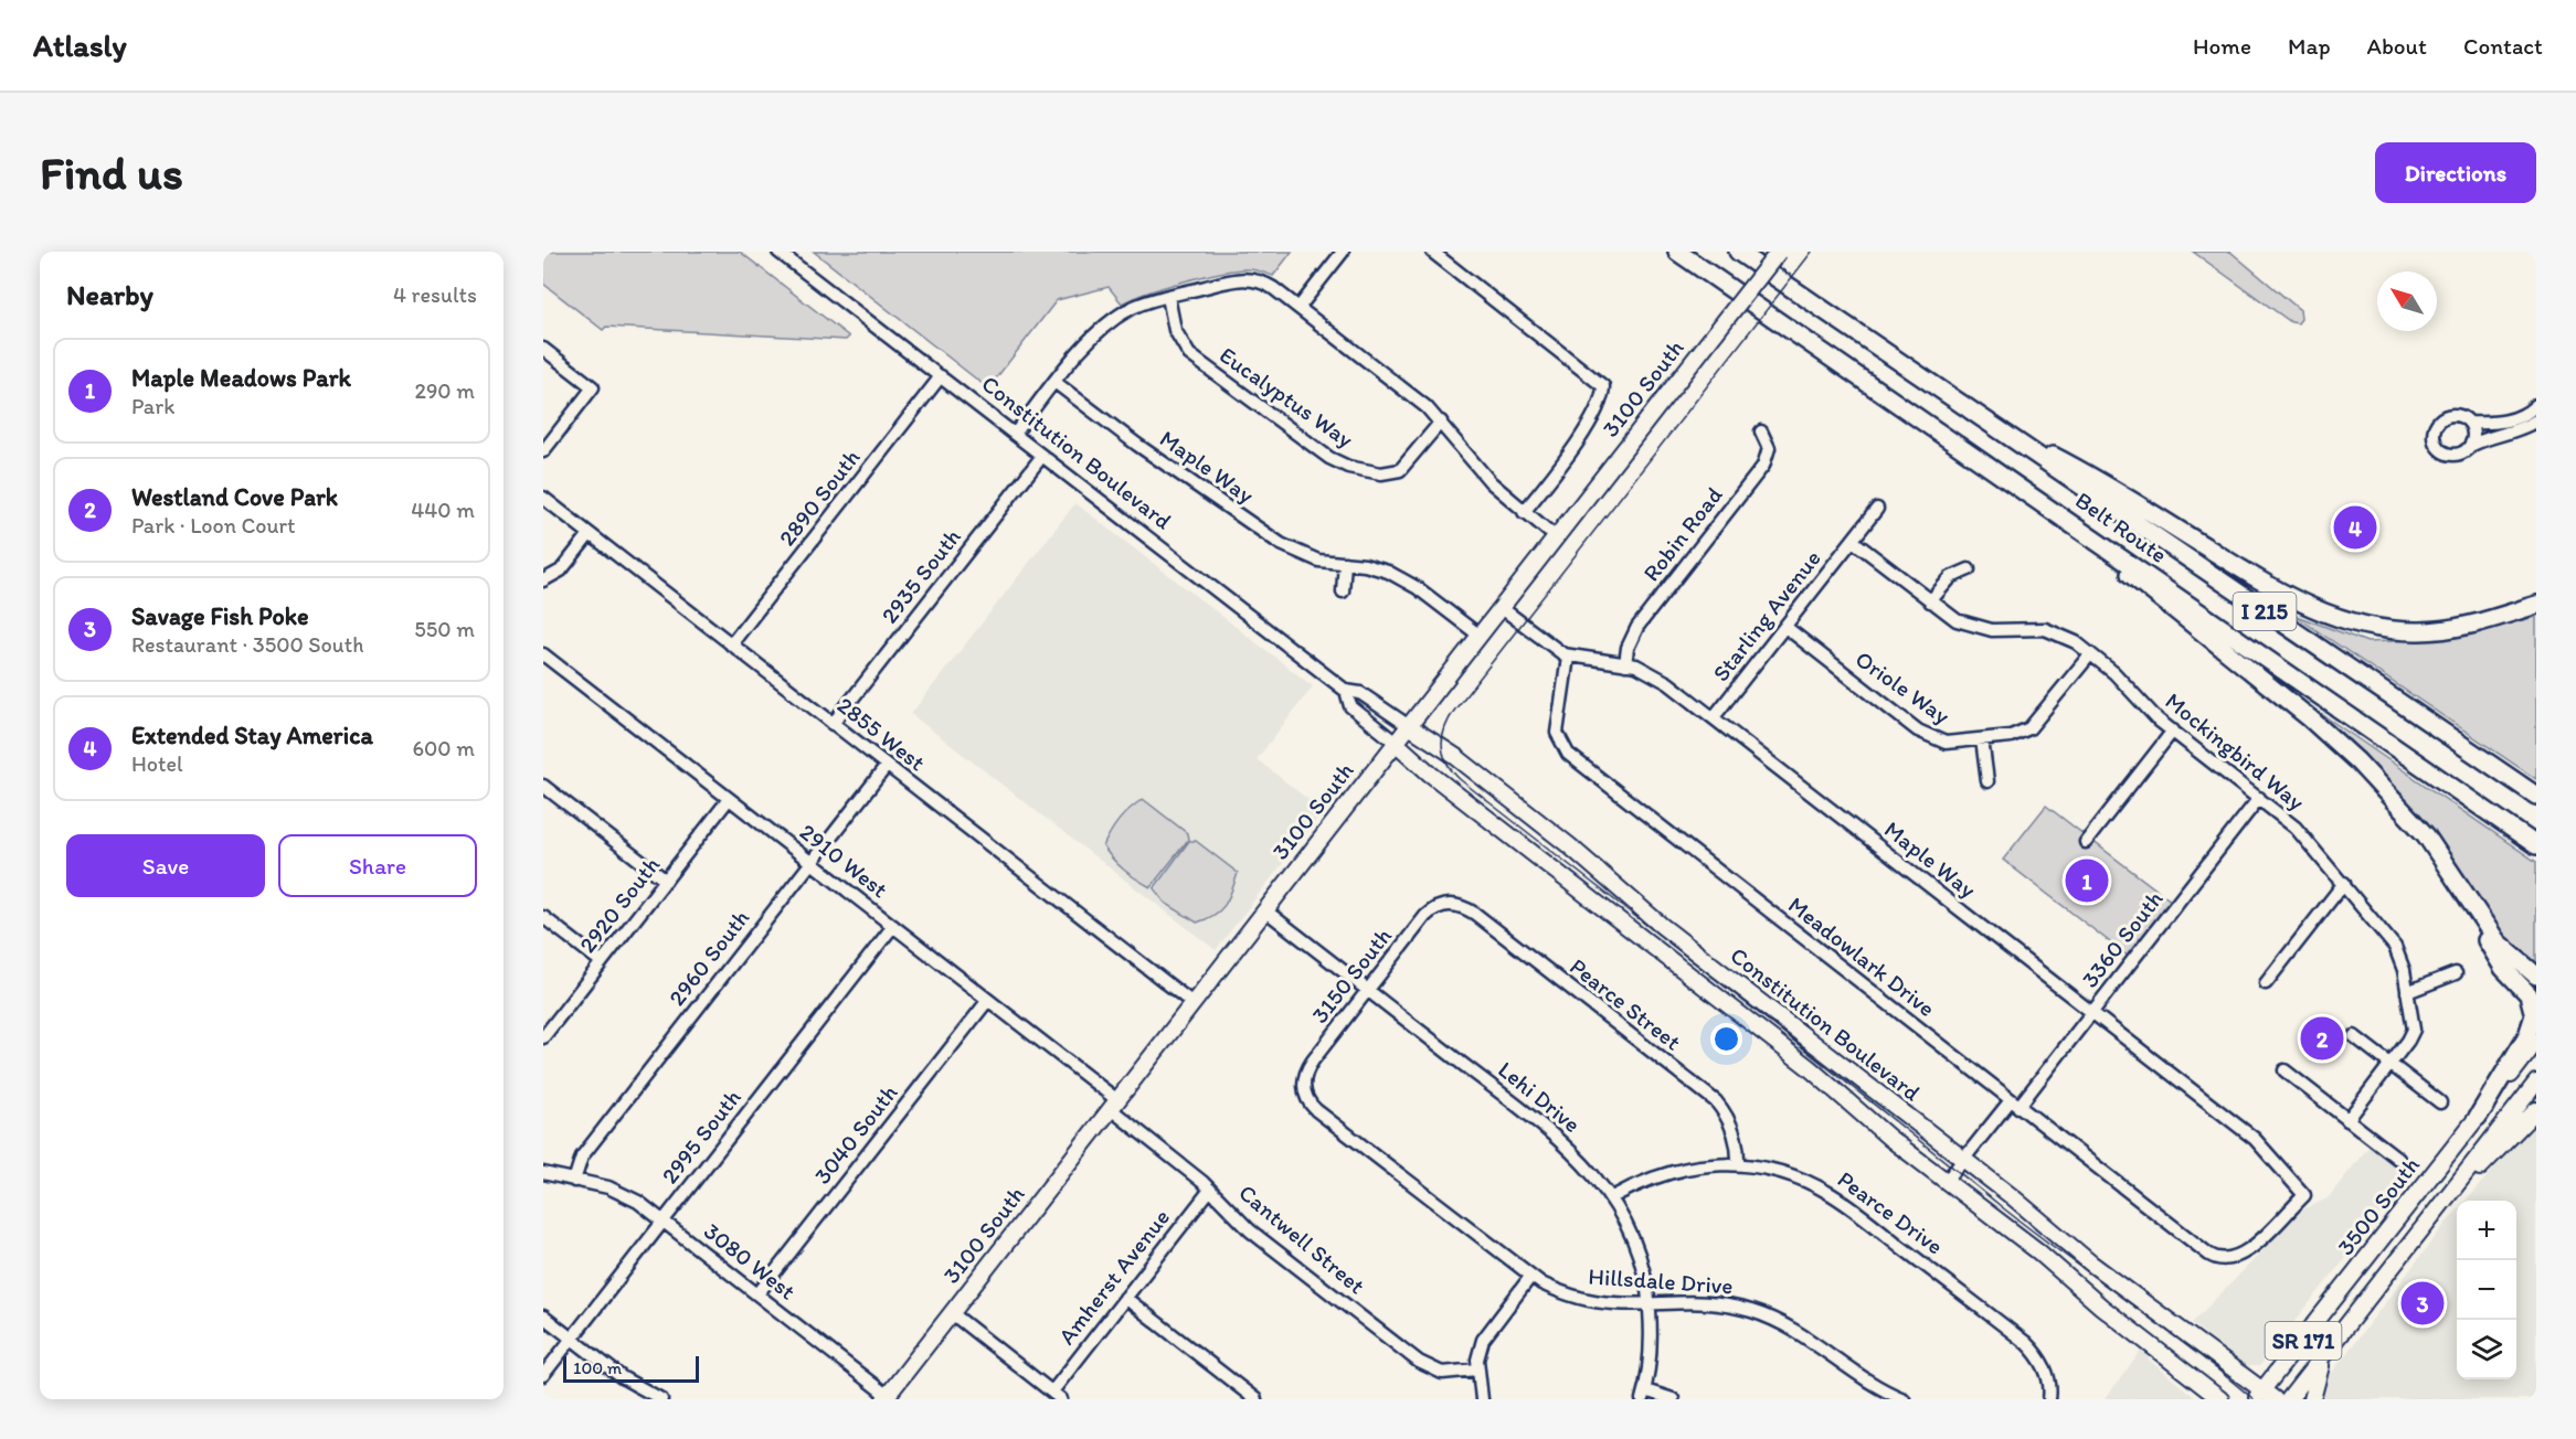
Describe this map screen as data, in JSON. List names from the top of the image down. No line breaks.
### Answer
{"streets":{"highway":["Belt Route","I 215"],"main road":["3100 South","Constitution Boulevard","3500 South","SR 171"],"street":["Eucalyptus Way","Maple Way","2890 South","Robin Road","2935 South","Starling Avenue","Oriole Way","2855 West","Mockingbird Way","2910 West","2920 South","3360 South","Meadowlark Drive","2960 South","3150 South","Pearce Street","Lehi Drive","3040 South","2995 South","Pearce Drive","Cantwell Street","3080 West","Amherst Avenue","Hillsdale Drive"]},"crossings":[["3100 South","Constitution Boulevard"],["3100 South","Maple Way"],["3100 South","2855 West"],["3100 South","2910 West"],["3100 South","Lehi Drive"],["3100 South","Cantwell Street"],["3100 South","3080 West"],["Constitution Boulevard","2890 South"],["Constitution Boulevard","2935 South"],["Constitution Boulevard","3360 South"],["Constitution Boulevard","3500 South"],["Maple Way","Robin Road"],["Maple Way","Starling Avenue"],["Maple Way","3360 South"],["Maple Way","Meadowlark Drive"],["2890 South","2855 West"],["2935 South","2855 West"],["Starling Avenue","Oriole Way"],["Starling Avenue","Mockingbird Way"],["Oriole Way","Mockingbird Way"],["2855 West","2960 South"],["Mockingbird Way","3360 South"],["2910 West","2920 South"],["2910 West","2960 South"],["2910 West","3040 South"],["2910 West","2995 South"],["2910 West","Cantwell Street"],["3360 South","Meadowlark Drive"],["2960 South","3080 West"],["3150 South","Pearce Street"],["3150 South","Lehi Drive"],["3150 South","Hillsdale Drive"],["Pearce Street","Pearce Drive"],["Lehi Drive","Pearce Drive"],["Lehi Drive","Hillsdale Drive"],["3040 South","3080 West"],["2995 South","3080 West"],["Cantwell Street","Amherst Avenue"]],"scale_bar":"100 m","north":"top left","page":{"header":"Atlasly","nav":["Home","Map","About","Contact"],"buttons":["Directions",["Save","Share"]],"title":"Find us","heading":["Nearby","4 results"],"list":[{"mark":"1","name":"Maple Meadows Park","note":"Park","value":"290 m"},{"mark":"2","name":"Westland Cove Park","note":"Park · Loon Court","value":"440 m"},{"mark":"3","name":"Savage Fish Poke","note":"Restaurant · 3500 South","value":"550 m"},{"mark":"4","name":"Extended Stay America","note":"Hotel","value":"600 m"}],"pins":["4","1","2","3"],"map_buttons":["+","−"],"scale":"100 m"}}
